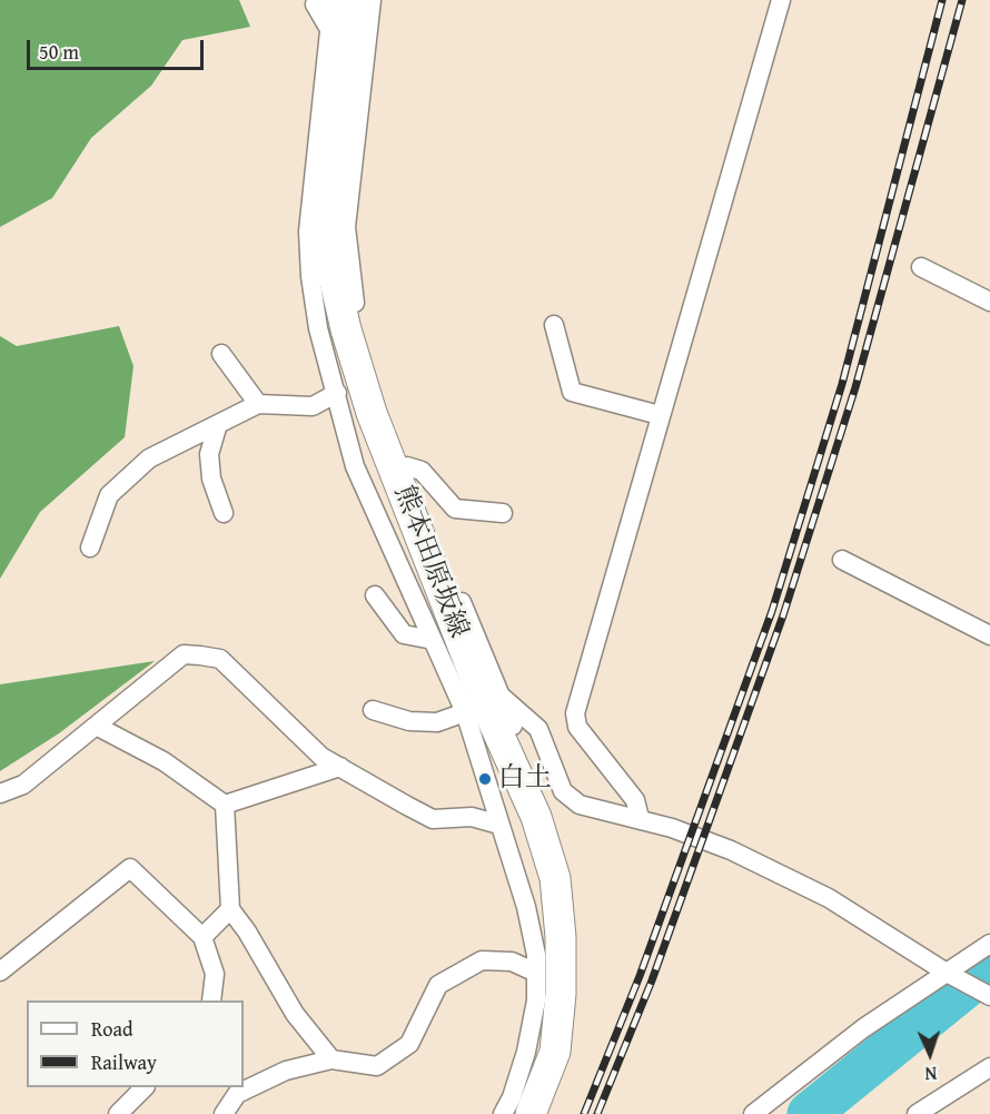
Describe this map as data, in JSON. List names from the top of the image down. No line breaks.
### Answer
{"streets":{"main road":["熊本田原坂線"]},"places":["白土"],"legend":["Road","Railway"],"scale_bar":"50 m","north":"bottom"}
